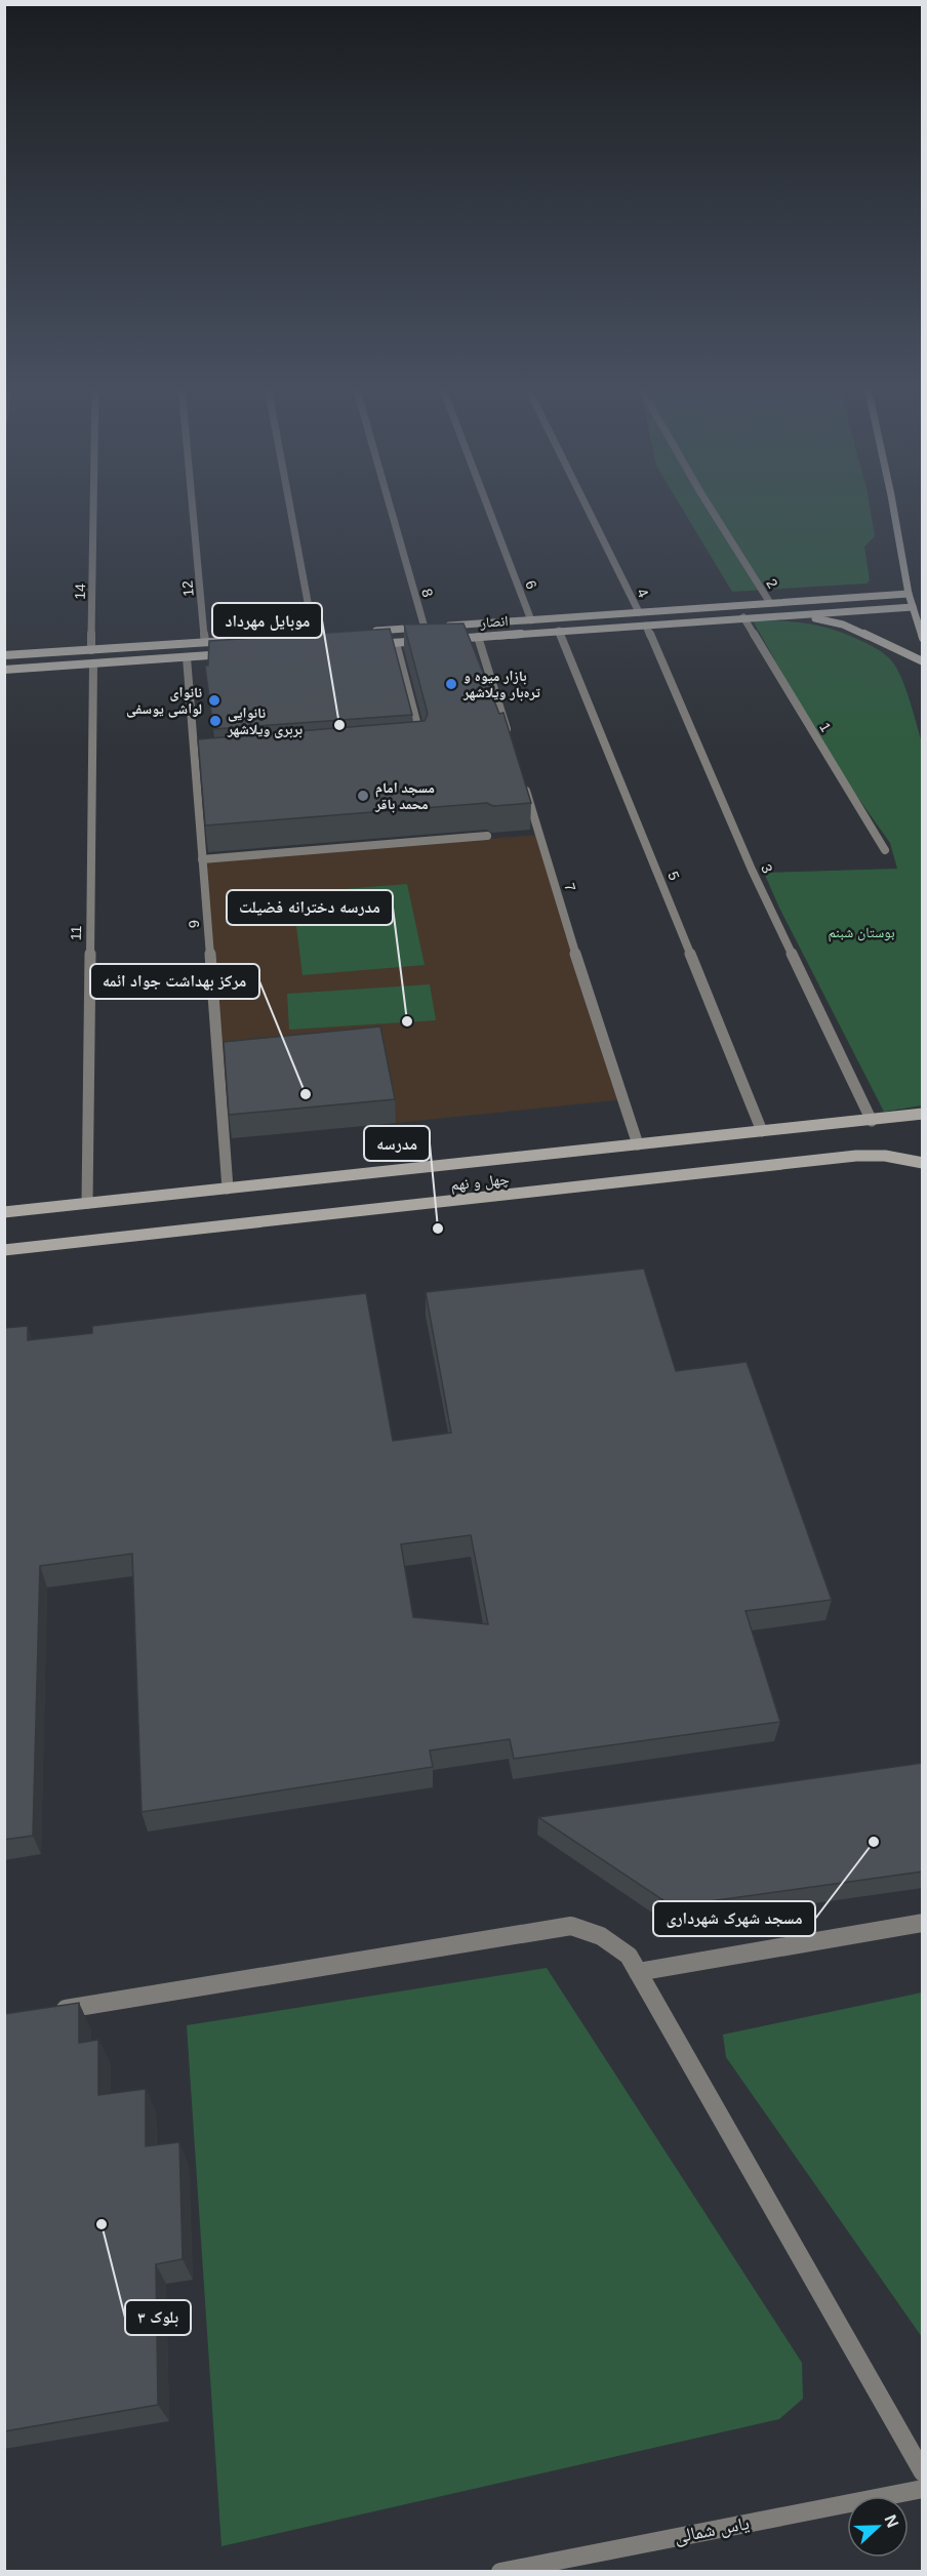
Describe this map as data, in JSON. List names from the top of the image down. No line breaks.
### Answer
{"streets":{"street":["2","6","12","14","8","4","انصار","1","3","5","7","9","11","چهل و نهم","یاس شمالی"]},"crossings":[["2","انصار"],["6","انصار"],["8","انصار"],["4","انصار"],["انصار","1"],["انصار","3"],["انصار","5"],["3","چهل و نهم"],["5","چهل و نهم"],["7","چهل و نهم"],["9","چهل و نهم"],["11","چهل و نهم"]],"parks":["بوستان شبنم"],"places":["بازار میوه و تره‌بار ویلاشهر","نانوای لواشی یوسفی","نانوایی بربری ویلاشهر","موبایل مهرداد","مسجد امام محمد باقر","مدرسه دخترانه فضیلت","مرکز بهداشت جواد ائمه","مدرسه","مسجد شهرک شهرداری","بلوک ۳"],"north":"right"}
